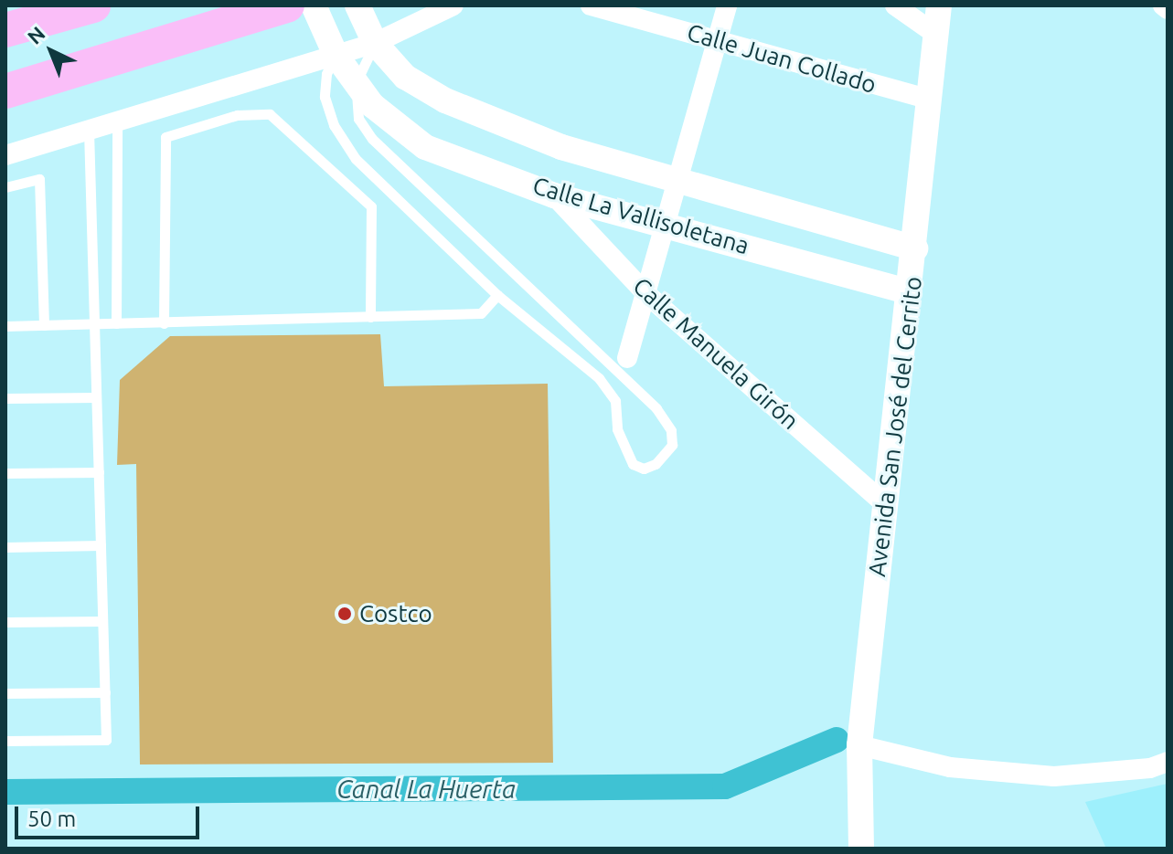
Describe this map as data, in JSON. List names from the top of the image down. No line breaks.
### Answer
{"streets":{"street":["Calle Juan Collado","Calle La Vallisoletana","Calle Manuela Girón","Avenida San José del Cerrito"]},"crossings":[["Calle Juan Collado","Avenida San José del Cerrito"],["Calle La Vallisoletana","Calle Manuela Girón"],["Calle La Vallisoletana","Avenida San José del Cerrito"],["Calle Manuela Girón","Avenida San José del Cerrito"]],"water":["Canal La Huerta"],"places":["Costco"],"scale_bar":"50 m","north":"top left"}
